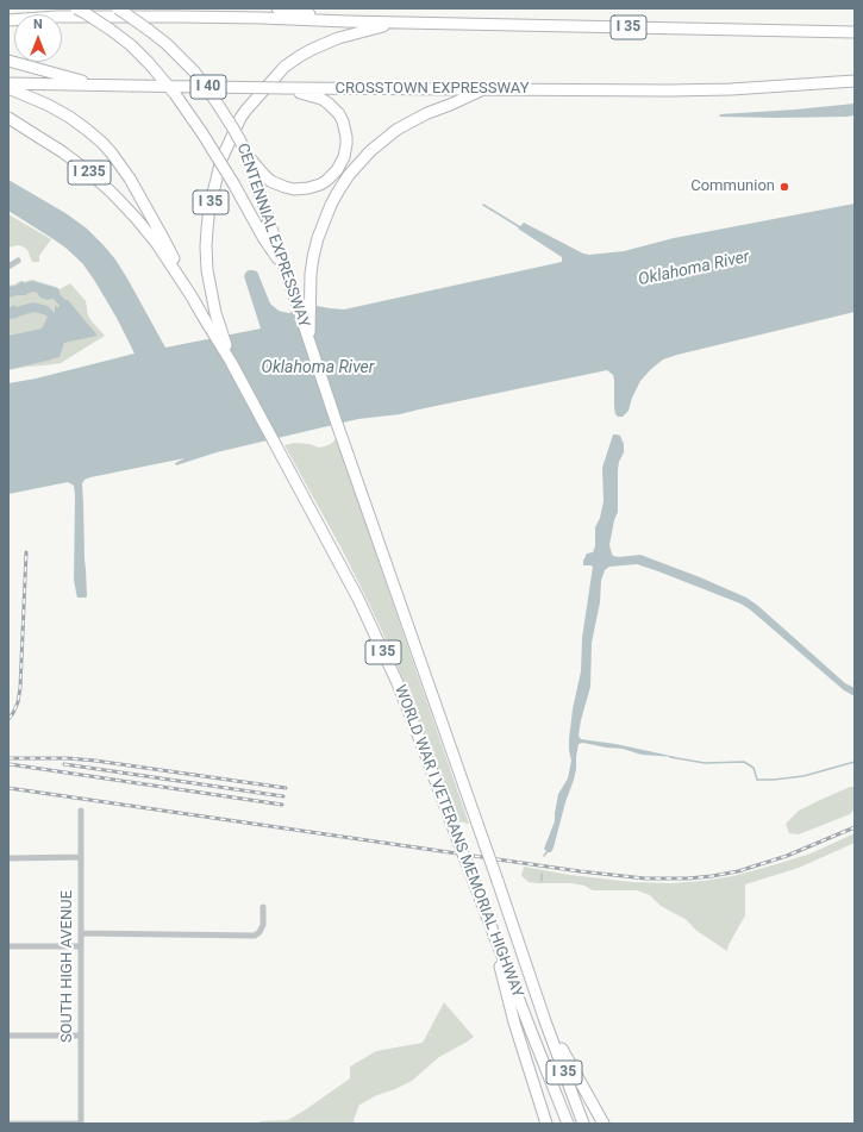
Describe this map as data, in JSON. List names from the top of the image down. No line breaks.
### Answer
{"streets":{"highway":["I 35","I 40","CROSSTOWN EXPRESSWAY","I 235","CENTENNIAL EXPRESSWAY","WORLD WAR I VETERANS MEMORIAL HIGHWAY"],"street":["SOUTH HIGH AVENUE"]},"crossings":[["I 35","CROSSTOWN EXPRESSWAY"],["I 35","I 235"],["I 35","CENTENNIAL EXPRESSWAY"],["I 35","WORLD WAR I VETERANS MEMORIAL HIGHWAY"],["I 235","WORLD WAR I VETERANS MEMORIAL HIGHWAY"],["CENTENNIAL EXPRESSWAY","WORLD WAR I VETERANS MEMORIAL HIGHWAY"]],"water":["Oklahoma River"],"places":["Communion"],"north":"top"}
